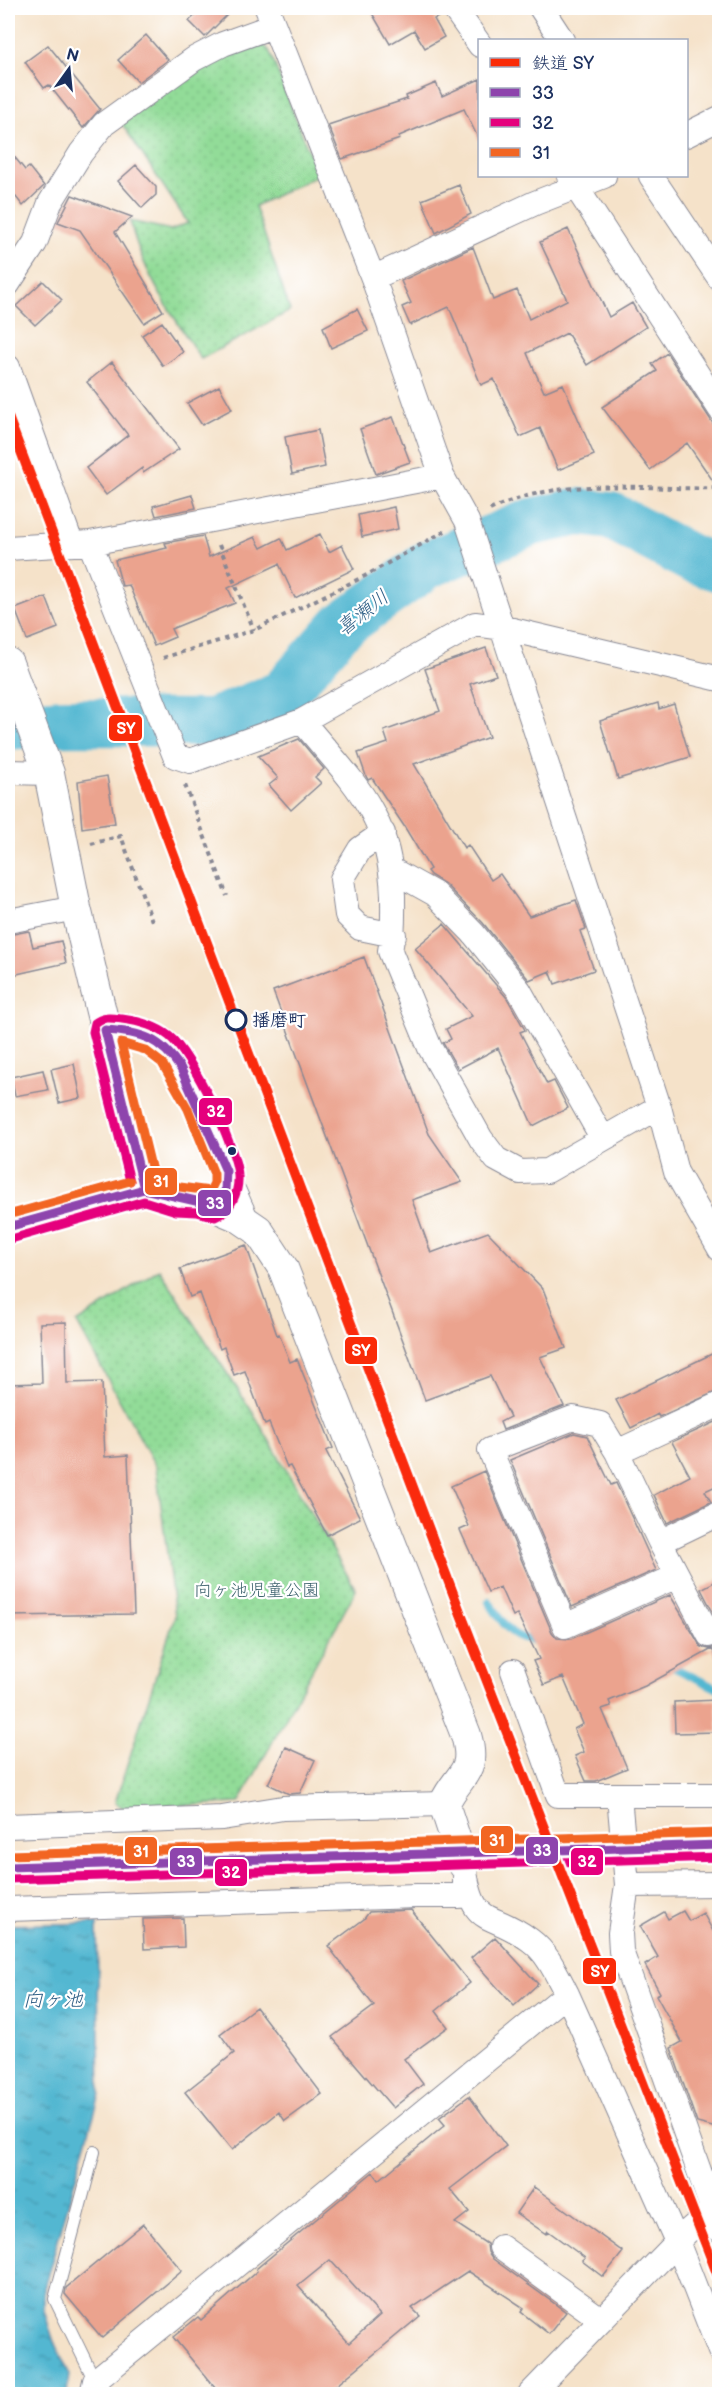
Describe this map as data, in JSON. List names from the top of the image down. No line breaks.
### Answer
{"water":["喜瀬川","向ヶ池"],"parks":["向ヶ池児童公園"],"places":["播磨町"],"lines":["rail line SY","transit line 32","transit line 33","transit line 31"],"legend":["鉄道 SY","33","32","31"],"north":"top"}
